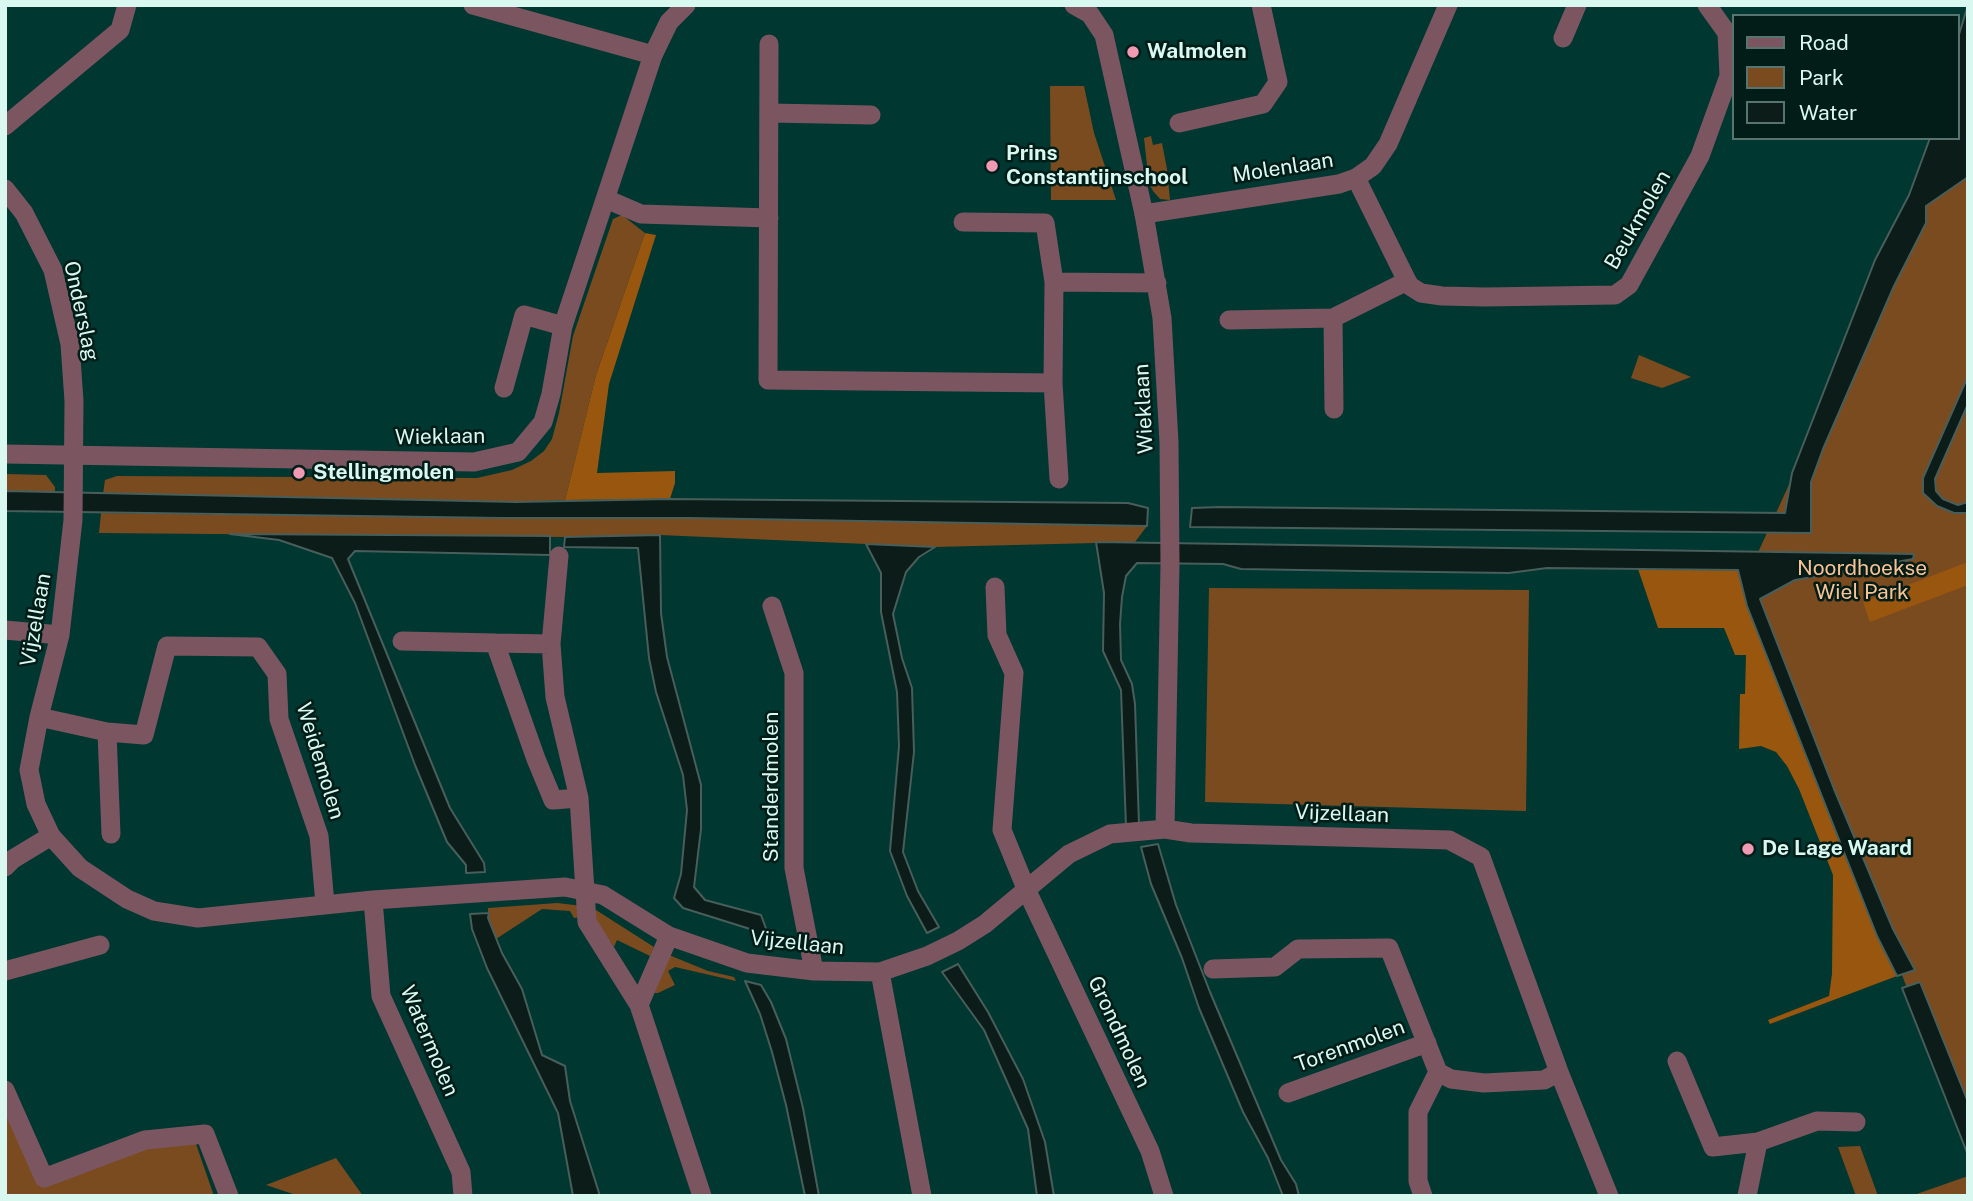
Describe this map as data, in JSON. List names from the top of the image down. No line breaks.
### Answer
{"streets":{"street":["Molenlaan","Beukmolen","Onderslag","Wieklaan","Vijzellaan","Weidemolen","Standerdmolen","Grondmolen","Watermolen","Torenmolen"]},"crossings":[["Molenlaan","Wieklaan"],["Onderslag","Wieklaan"],["Onderslag","Vijzellaan"],["Wieklaan","Vijzellaan"],["Vijzellaan","Weidemolen"],["Vijzellaan","Standerdmolen"],["Vijzellaan","Grondmolen"],["Vijzellaan","Watermolen"]],"parks":["Noordhoekse Wiel Park"],"places":["Walmolen","Prins Constantijnschool","Stellingmolen","De Lage Waard"],"legend":["Road","Park","Water"]}
